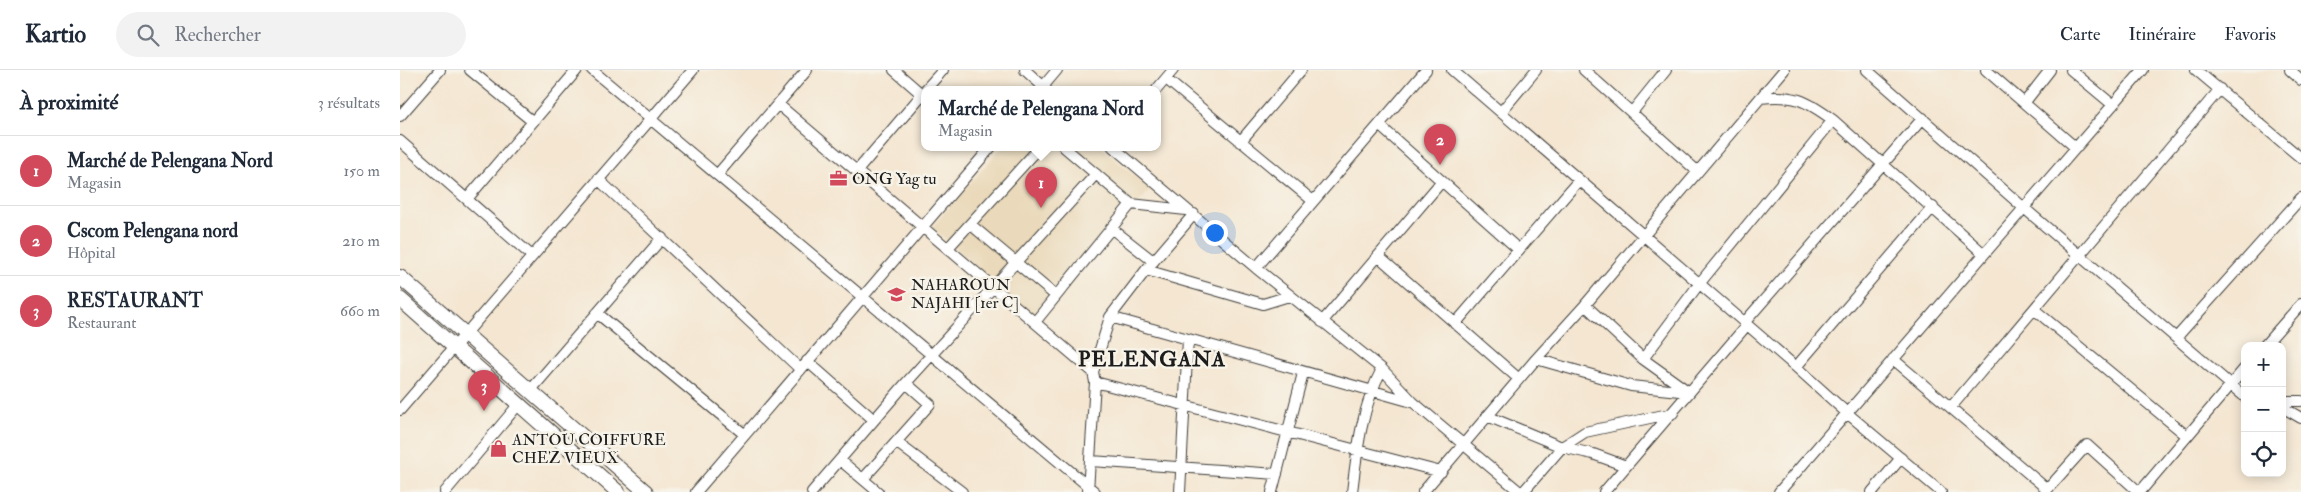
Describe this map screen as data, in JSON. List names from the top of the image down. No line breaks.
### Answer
{"districts":["PELENGANA"],"places":{"office":["ONG Yag tu"],"school or university":["NAHAROUN NAJAHI [1er C]"],"shop":["ANTOU COIFFURE CHEZ VIEUX"]},"page":{"header":"Kartio","search":"Rechercher","nav":["Carte","Itinéraire","Favoris"],"heading":["À proximité","3 résultats"],"popup":["Marché de Pelengana Nord","Magasin"],"pins":["2","1","3"],"list":[{"mark":"1","name":"Marché de Pelengana Nord","note":"Magasin","value":"150 m"},{"mark":"2","name":"Cscom Pelengana nord","note":"Hôpital","value":"210 m"},{"mark":"3","name":"RESTAURANT","note":"Restaurant","value":"660 m"}],"map_buttons":["+","−"]}}
